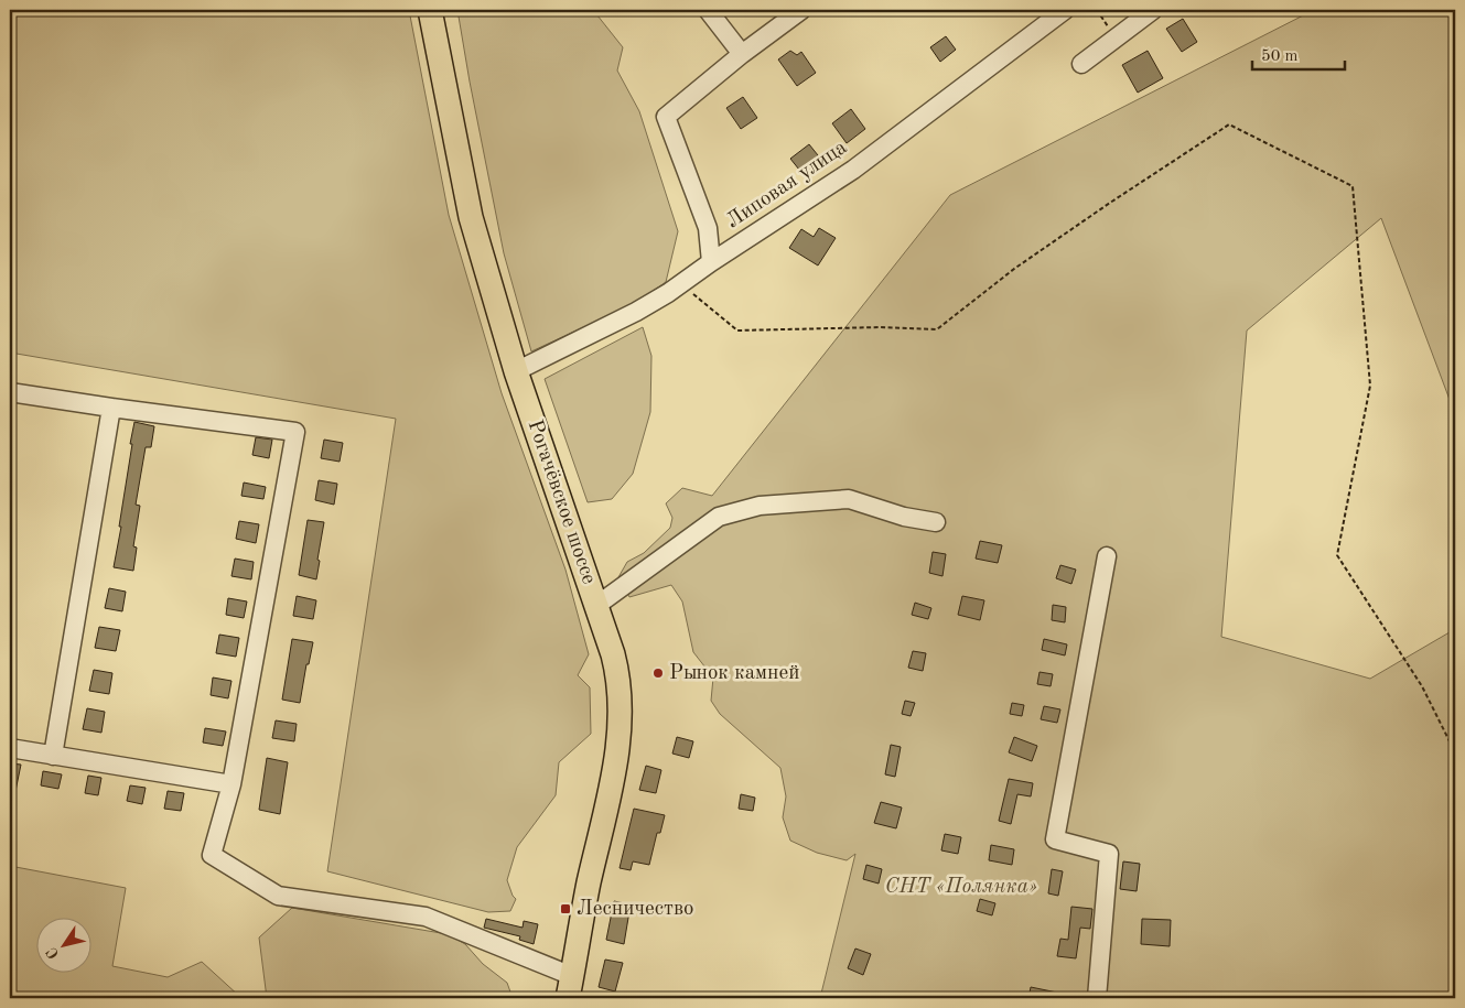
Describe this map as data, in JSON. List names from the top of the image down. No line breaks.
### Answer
{"streets":{"main road":["Рогачёвское шоссе"],"street":["Липовая улица"]},"crossings":[["Липовая улица","Рогачёвское шоссе"]],"parks":["СНТ «Полянка»"],"places":{"other":["Рынок камней"],"transit":["Лесничество"]},"scale_bar":"50 m","north":"bottom left"}
